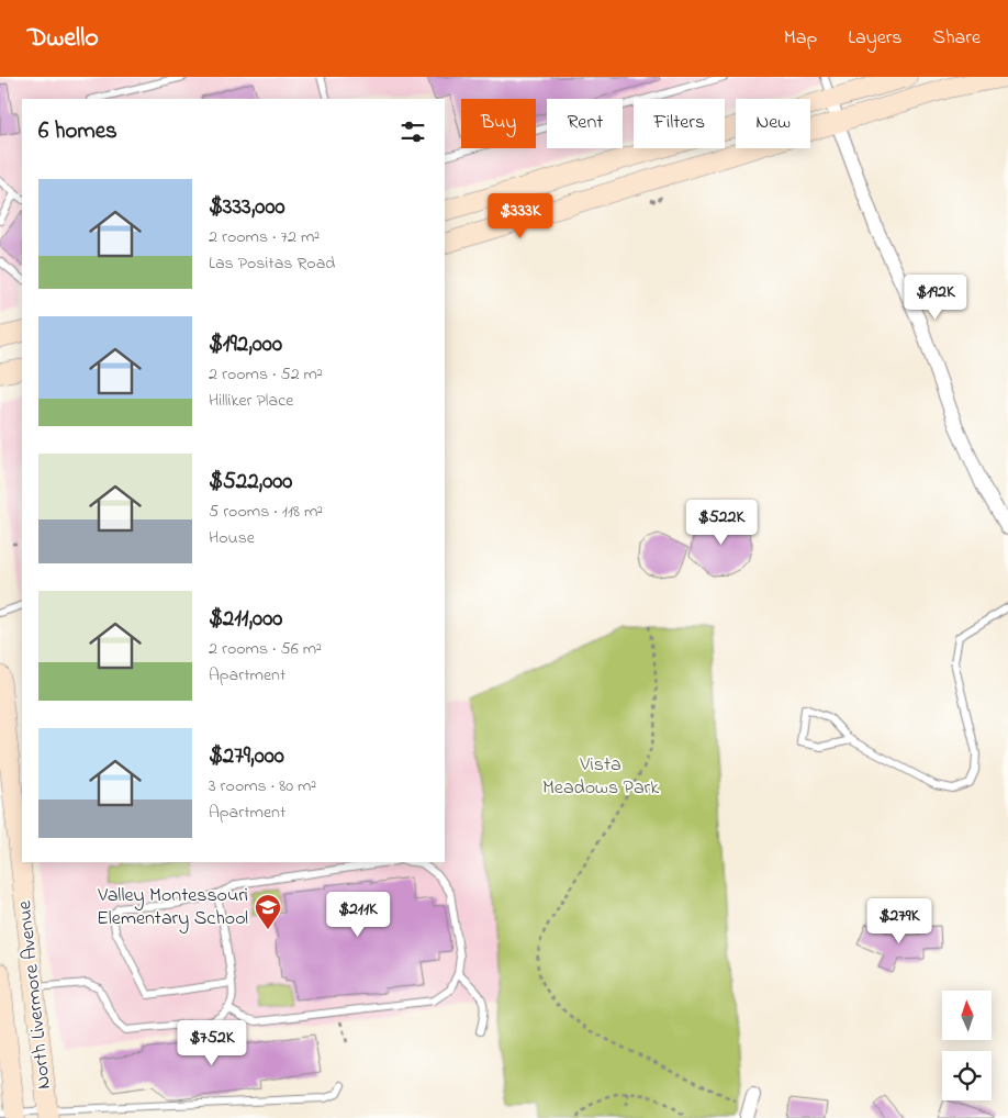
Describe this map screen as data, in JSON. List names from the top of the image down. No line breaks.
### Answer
{"streets":{"main road":["North Livermore Avenue"]},"parks":["Vista Meadows Park"],"places":{"school or university":["Valley Montessouri Elementary School"]},"north":"top","page":{"header":"Dwello","nav":["Map","Layers","Share"],"chip":["Buy","Rent","Filters","New"],"heading":"6 homes","list":[{"name":"$333,000","note":"2 rooms · 72 m² · Las Positas Road"},{"name":"$192,000","note":"2 rooms · 52 m² · Hilliker Place"},{"name":"$522,000","note":"5 rooms · 118 m² · House"},{"name":"$211,000","note":"2 rooms · 56 m² · Apartment"},{"name":"$279,000","note":"3 rooms · 80 m² · Apartment"}],"price":["$333K","$192K","$522K","$211K","$279K","$752K"]}}
